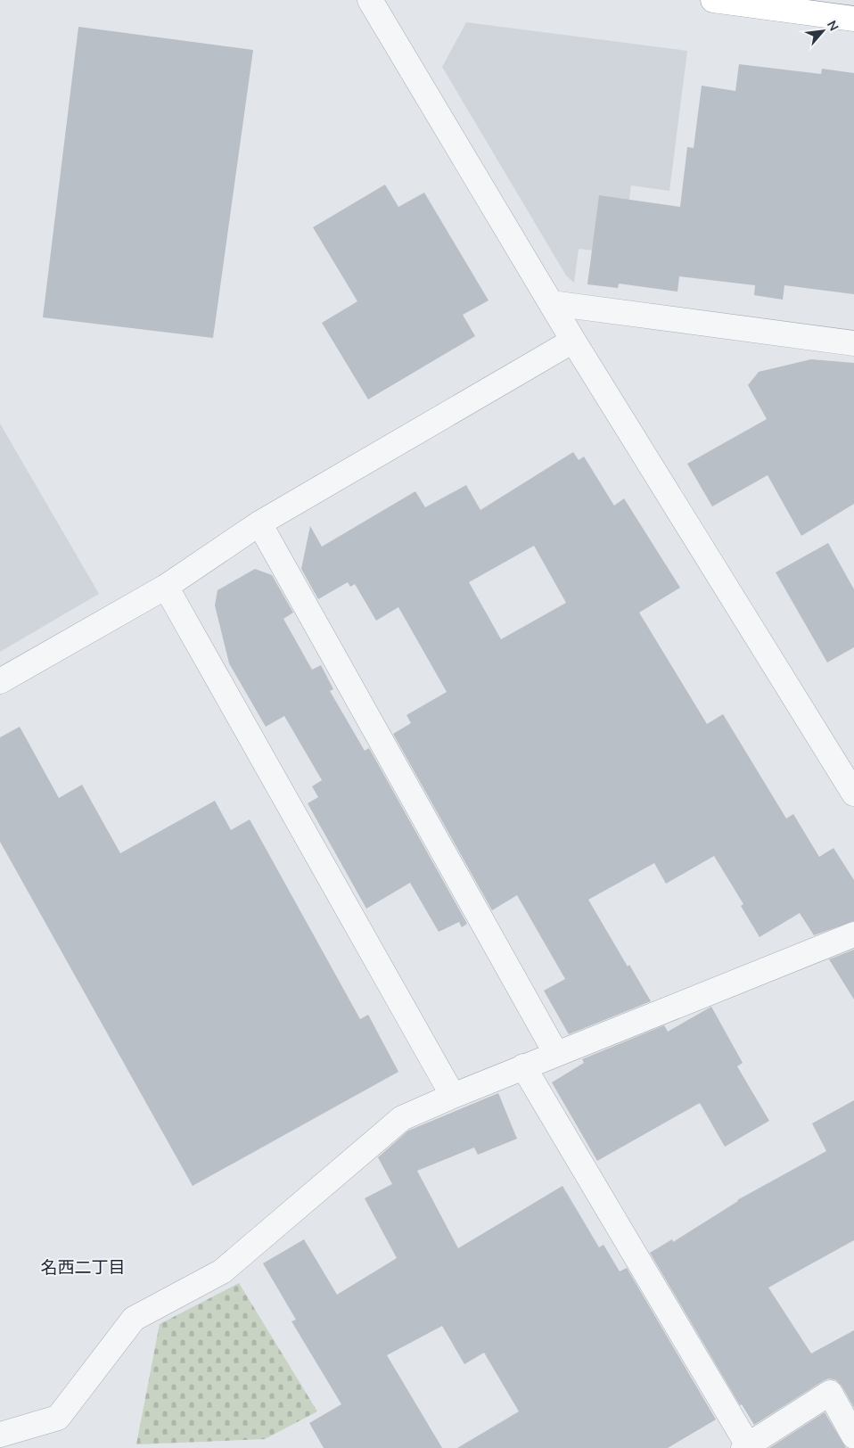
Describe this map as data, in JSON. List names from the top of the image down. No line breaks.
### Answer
{"districts":["名西二丁目"],"north":"top right"}
